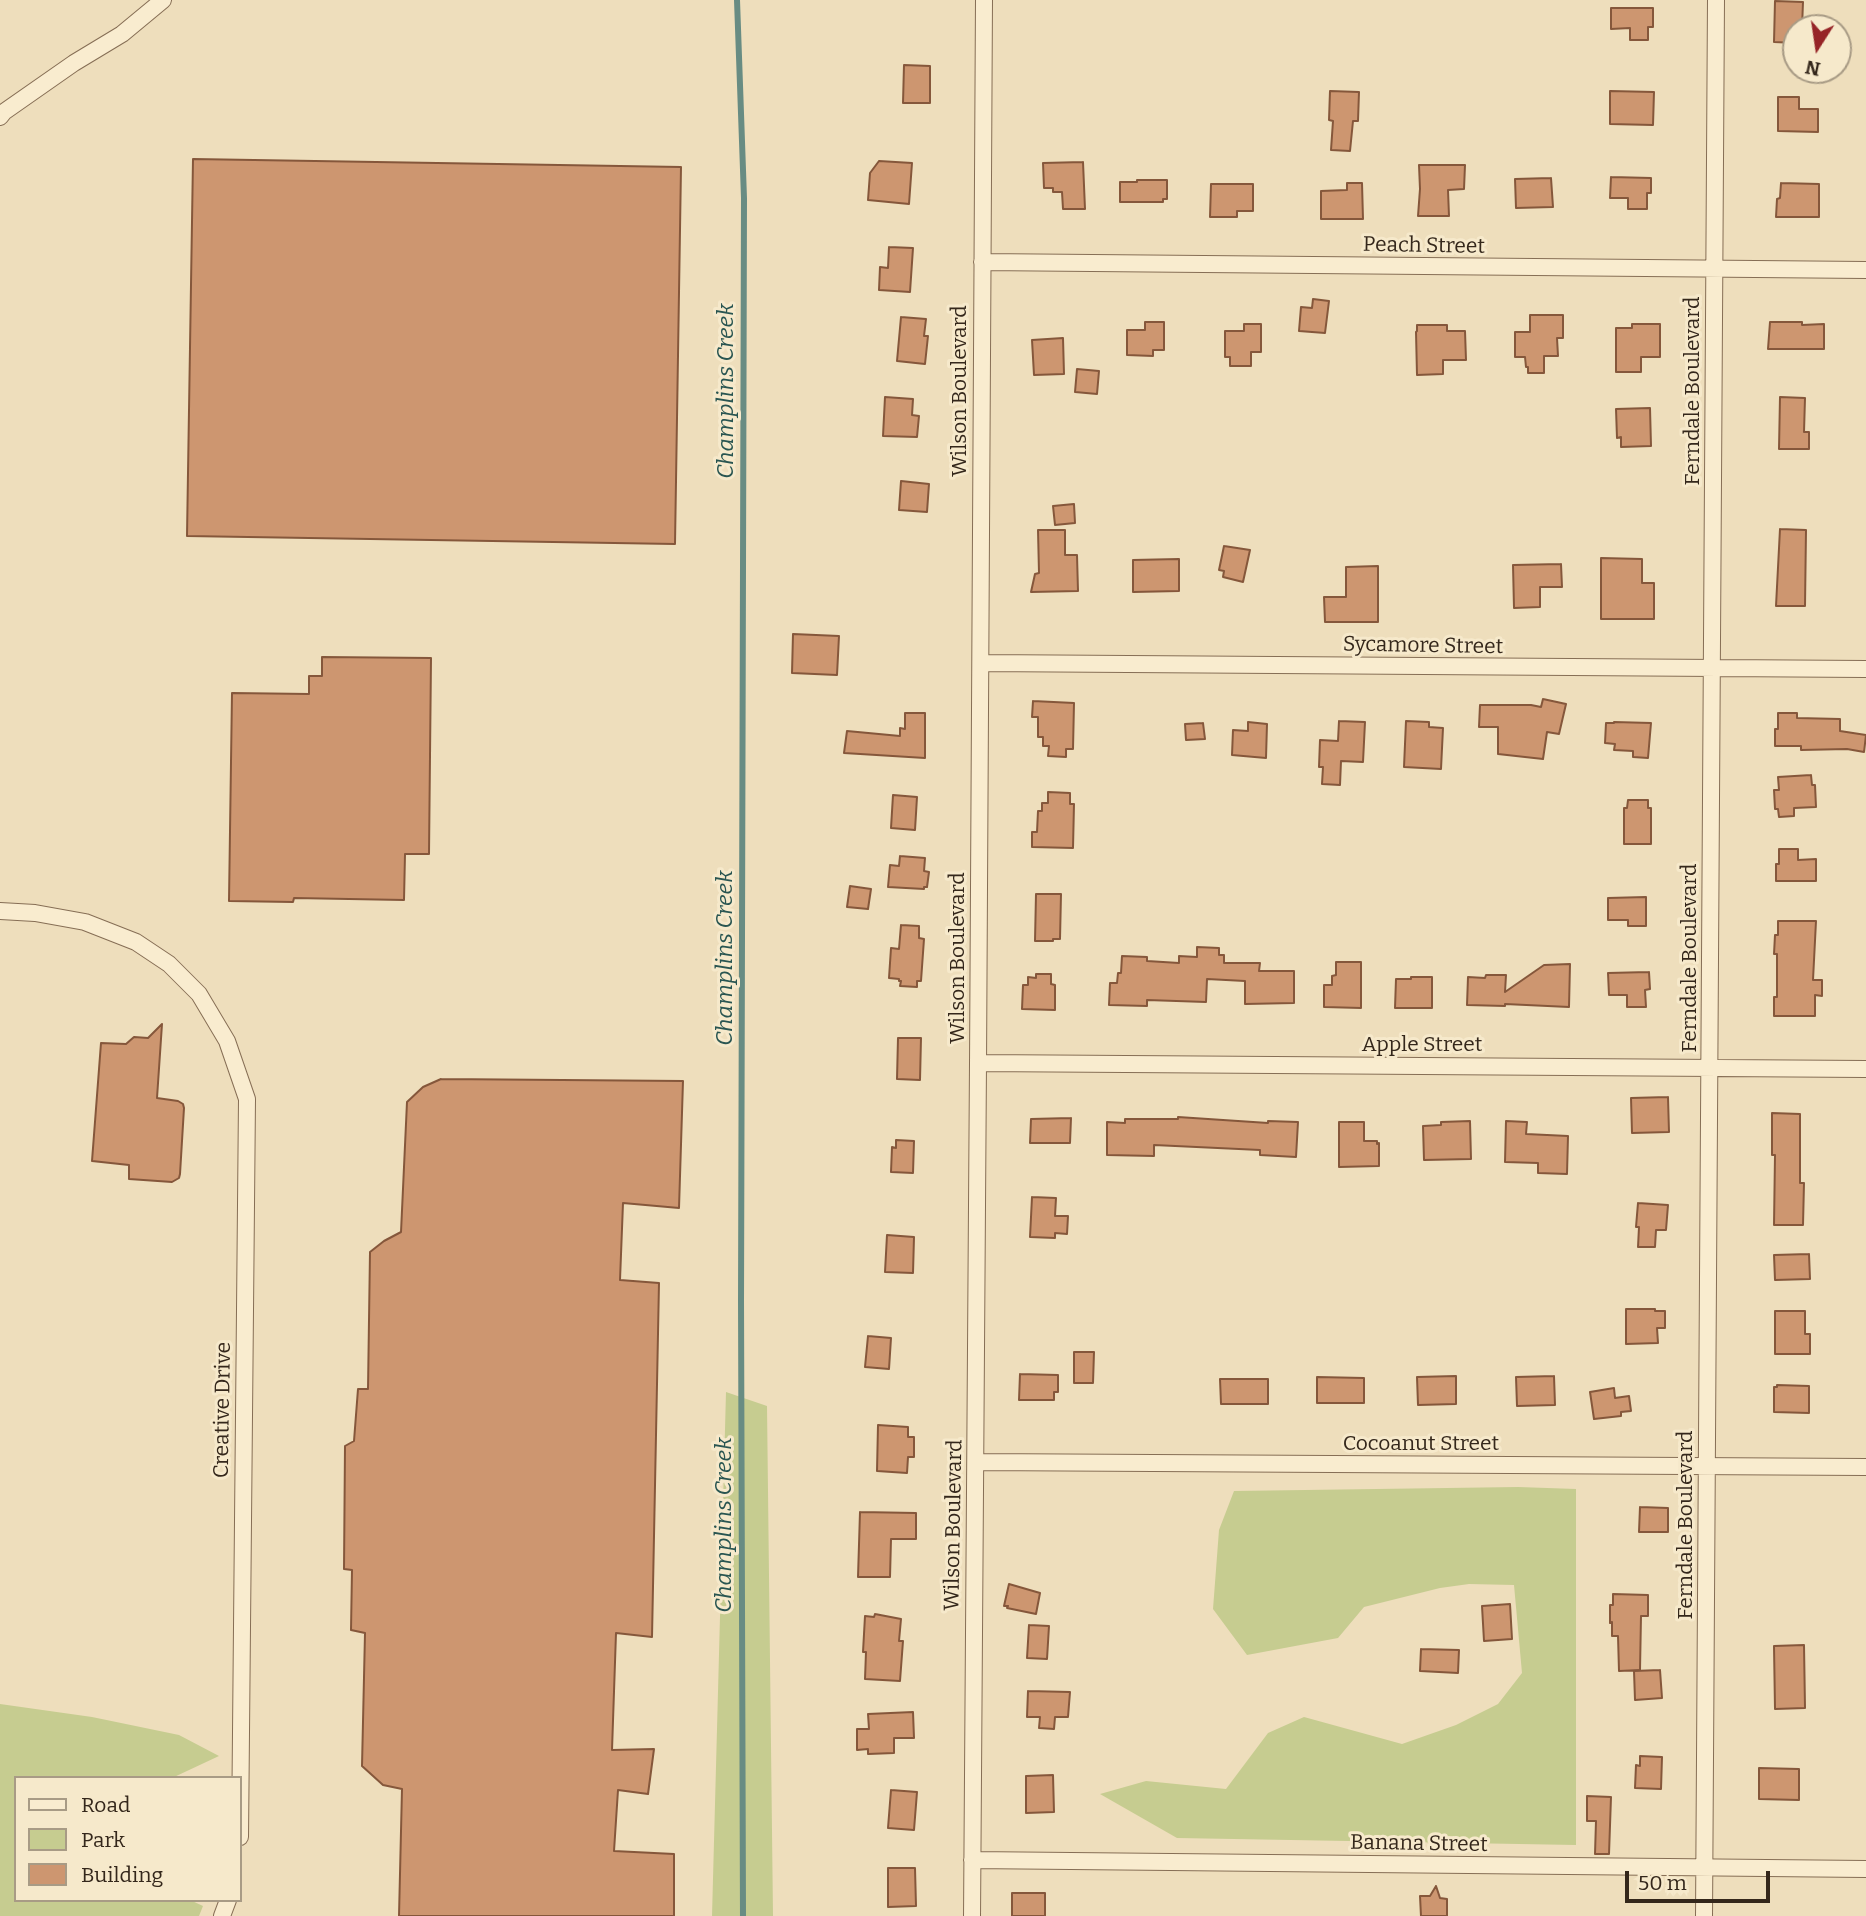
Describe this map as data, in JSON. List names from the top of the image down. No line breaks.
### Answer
{"streets":{"street":["Peach Street","Wilson Boulevard","Ferndale Boulevard","Sycamore Street","Apple Street","Creative Drive","Cocoanut Street","Banana Street"]},"crossings":[["Peach Street","Wilson Boulevard"],["Peach Street","Ferndale Boulevard"],["Wilson Boulevard","Sycamore Street"],["Wilson Boulevard","Apple Street"],["Wilson Boulevard","Cocoanut Street"],["Wilson Boulevard","Banana Street"],["Ferndale Boulevard","Sycamore Street"],["Ferndale Boulevard","Apple Street"],["Ferndale Boulevard","Cocoanut Street"],["Ferndale Boulevard","Banana Street"]],"water":["Champlins Creek"],"legend":["Road","Park","Building"],"scale_bar":"50 m","north":"bottom"}
